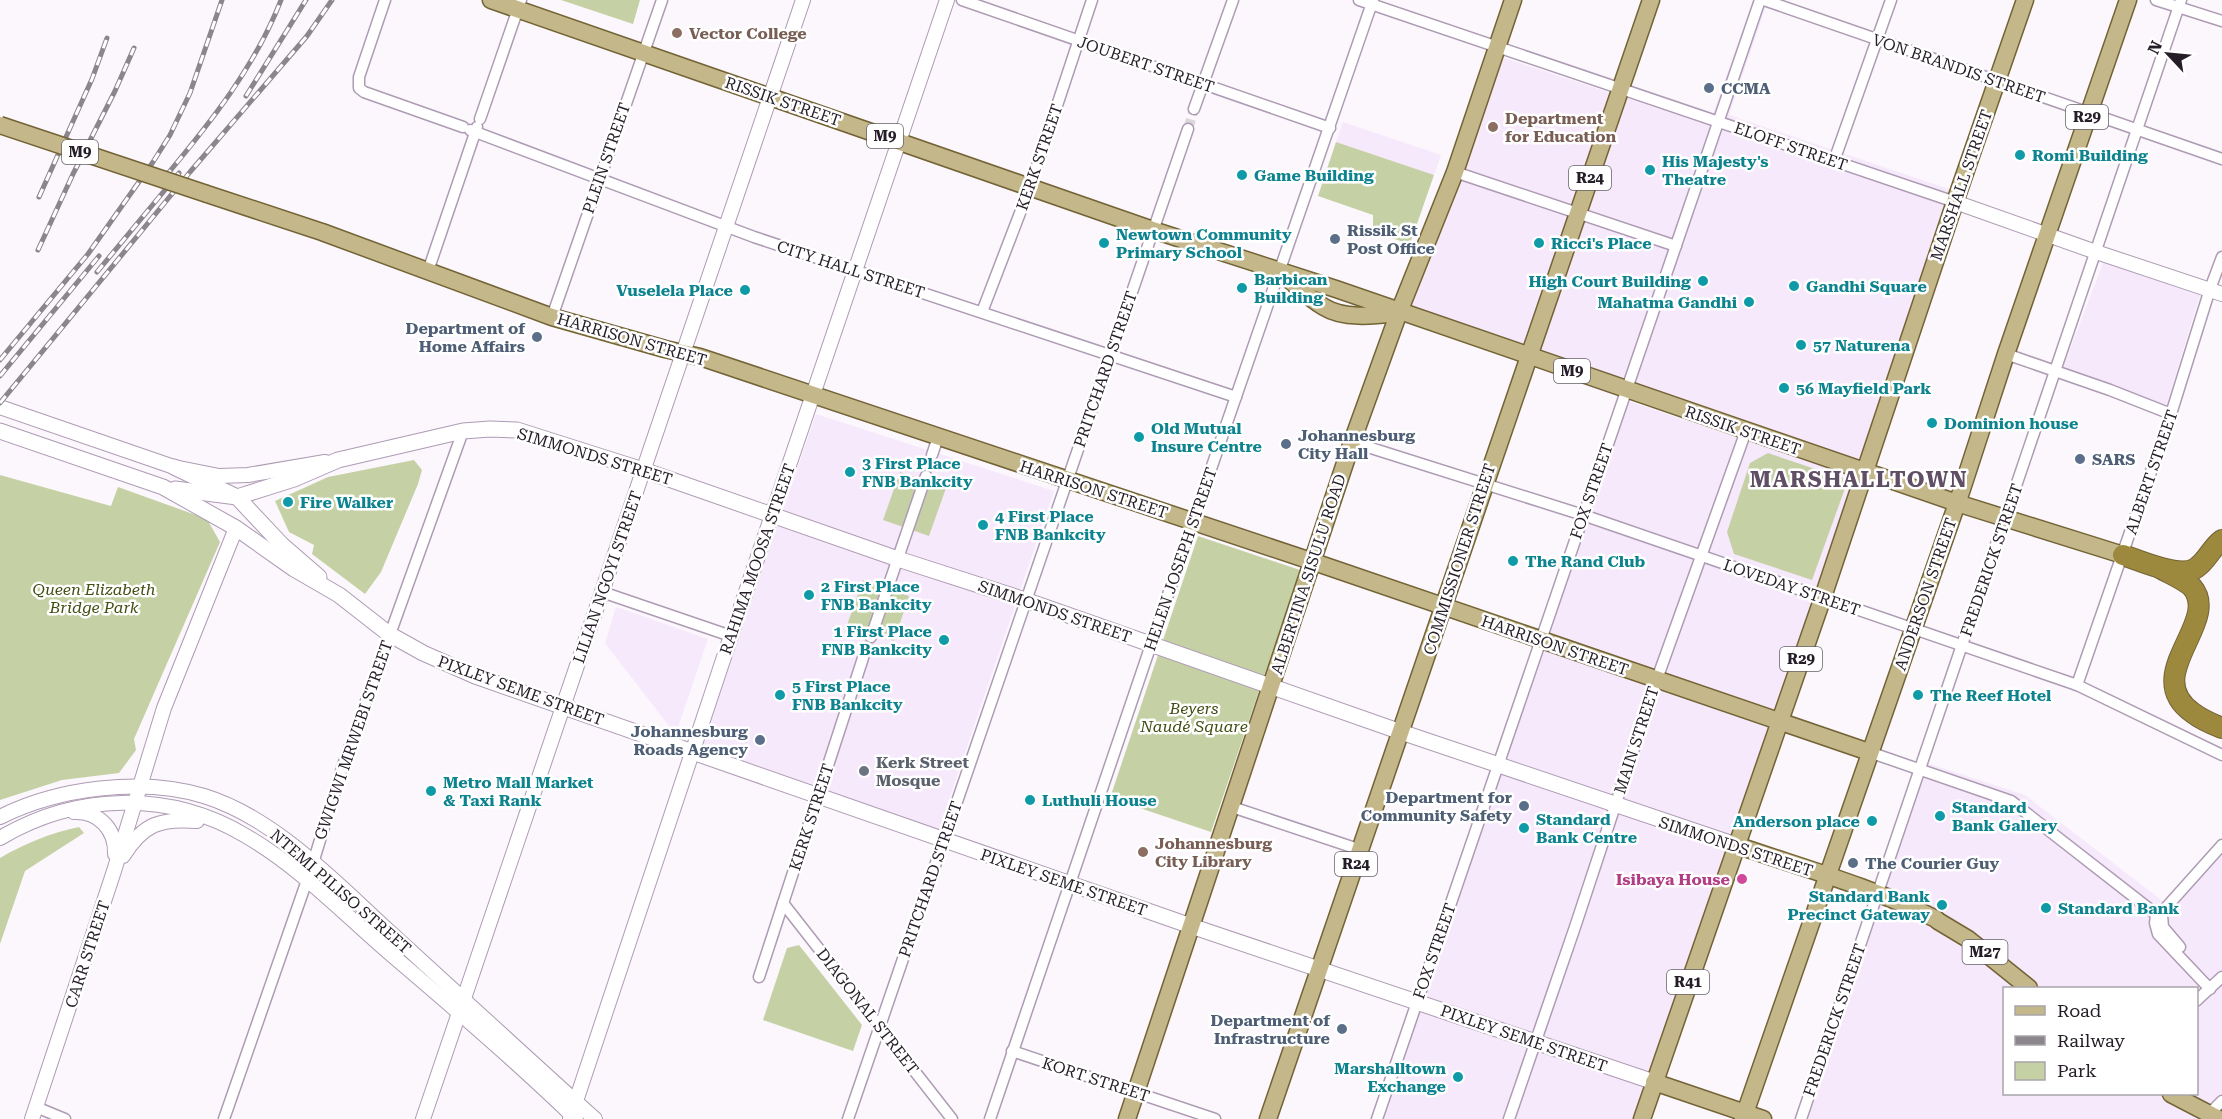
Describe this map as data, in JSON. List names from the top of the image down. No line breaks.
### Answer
{"streets":{"main road":["RISSIK STREET","R29","M9","R24","MARSHALL STREET","HARRISON STREET","SIMMONDS STREET","COMMISSIONER STREET","ALBERTINA SISULU ROAD","ANDERSON STREET","PIXLEY SEME STREET","M27","R41"],"street":["JOUBERT STREET","VON BRANDIS STREET","ELOFF STREET","KERK STREET","PLEIN STREET","CITY HALL STREET","PRITCHARD STREET","ALBERT STREET","FOX STREET","RAHIMA MOOSA STREET","HELEN JOSEPH STREET","FREDERICK STREET","LILIAN NGOYI STREET","LOVEDAY STREET","GWIGWI MRWEBI STREET","MAIN STREET","NTEMI PILISO STREET","CARR STREET","DIAGONAL STREET","KORT STREET"]},"crossings":[["JOUBERT STREET","KERK STREET"],["JOUBERT STREET","HELEN JOSEPH STREET"],["VON BRANDIS STREET","MARSHALL STREET"],["VON BRANDIS STREET","FOX STREET"],["VON BRANDIS STREET","FREDERICK STREET"],["VON BRANDIS STREET","ANDERSON STREET"],["RISSIK STREET","KERK STREET"],["RISSIK STREET","PLEIN STREET"],["RISSIK STREET","MARSHALL STREET"],["RISSIK STREET","PRITCHARD STREET"],["RISSIK STREET","ALBERT STREET"],["RISSIK STREET","FOX STREET"],["RISSIK STREET","RAHIMA MOOSA STREET"],["RISSIK STREET","HELEN JOSEPH STREET"],["RISSIK STREET","COMMISSIONER STREET"],["RISSIK STREET","FREDERICK STREET"],["RISSIK STREET","ALBERTINA SISULU ROAD"],["RISSIK STREET","LILIAN NGOYI STREET"],["RISSIK STREET","ANDERSON STREET"],["RISSIK STREET","MAIN STREET"],["ELOFF STREET","MARSHALL STREET"],["ELOFF STREET","ALBERT STREET"],["ELOFF STREET","FOX STREET"],["ELOFF STREET","HELEN JOSEPH STREET"],["ELOFF STREET","COMMISSIONER STREET"],["ELOFF STREET","FREDERICK STREET"],["ELOFF STREET","ALBERTINA SISULU ROAD"],["ELOFF STREET","ANDERSON STREET"],["KERK STREET","CITY HALL STREET"],["KERK STREET","PIXLEY SEME STREET"],["KERK STREET","DIAGONAL STREET"],["PLEIN STREET","CITY HALL STREET"],["PLEIN STREET","HARRISON STREET"],["MARSHALL STREET","HARRISON STREET"],["MARSHALL STREET","SIMMONDS STREET"],["MARSHALL STREET","LOVEDAY STREET"],["MARSHALL STREET","PIXLEY SEME STREET"],["CITY HALL STREET","PRITCHARD STREET"],["CITY HALL STREET","RAHIMA MOOSA STREET"],["CITY HALL STREET","HELEN JOSEPH STREET"],["CITY HALL STREET","LILIAN NGOYI STREET"],["HARRISON STREET","PRITCHARD STREET"],["HARRISON STREET","FOX STREET"],["HARRISON STREET","RAHIMA MOOSA STREET"],["HARRISON STREET","HELEN JOSEPH STREET"],["HARRISON STREET","COMMISSIONER STREET"],["HARRISON STREET","FREDERICK STREET"],["HARRISON STREET","ALBERTINA SISULU ROAD"],["HARRISON STREET","LILIAN NGOYI STREET"],["HARRISON STREET","ANDERSON STREET"],["HARRISON STREET","MAIN STREET"],["PRITCHARD STREET","SIMMONDS STREET"],["PRITCHARD STREET","PIXLEY SEME STREET"],["PRITCHARD STREET","DIAGONAL STREET"],["SIMMONDS STREET","FOX STREET"],["SIMMONDS STREET","RAHIMA MOOSA STREET"],["SIMMONDS STREET","HELEN JOSEPH STREET"],["SIMMONDS STREET","COMMISSIONER STREET"],["SIMMONDS STREET","FREDERICK STREET"],["SIMMONDS STREET","ALBERTINA SISULU ROAD"],["SIMMONDS STREET","LILIAN NGOYI STREET"],["SIMMONDS STREET","ANDERSON STREET"],["SIMMONDS STREET","GWIGWI MRWEBI STREET"],["SIMMONDS STREET","MAIN STREET"],["SIMMONDS STREET","M27"],["ALBERT STREET","LOVEDAY STREET"],["FOX STREET","LOVEDAY STREET"],["FOX STREET","PIXLEY SEME STREET"],["RAHIMA MOOSA STREET","PIXLEY SEME STREET"],["RAHIMA MOOSA STREET","NTEMI PILISO STREET"],["HELEN JOSEPH STREET","PIXLEY SEME STREET"],["HELEN JOSEPH STREET","KORT STREET"],["COMMISSIONER STREET","LOVEDAY STREET"],["COMMISSIONER STREET","PIXLEY SEME STREET"],["FREDERICK STREET","LOVEDAY STREET"],["ALBERTINA SISULU ROAD","LOVEDAY STREET"],["ALBERTINA SISULU ROAD","PIXLEY SEME STREET"],["ALBERTINA SISULU ROAD","KORT STREET"],["LILIAN NGOYI STREET","PIXLEY SEME STREET"],["LILIAN NGOYI STREET","NTEMI PILISO STREET"],["LOVEDAY STREET","ANDERSON STREET"],["LOVEDAY STREET","MAIN STREET"],["ANDERSON STREET","PIXLEY SEME STREET"],["ANDERSON STREET","M27"],["PIXLEY SEME STREET","GWIGWI MRWEBI STREET"],["PIXLEY SEME STREET","MAIN STREET"],["PIXLEY SEME STREET","M27"],["GWIGWI MRWEBI STREET","NTEMI PILISO STREET"],["GWIGWI MRWEBI STREET","M27"],["NTEMI PILISO STREET","CARR STREET"],["M27","CARR STREET"]],"districts":["MARSHALLTOWN"],"parks":["Queen Elizabeth Bridge Park","Beyers Naudé Square"],"places":["Vector College","CCMA","Department for Education","Romi Building","His Majesty's Theatre","Game Building","Rissik St Post Office","Newtown Community Primary School","Ricci's Place","High Court Building","Gandhi Square","Barbican Building","Vuselela Place","Mahatma Gandhi","Department of Home Affairs","57 Naturena","56 Mayfield Park","Dominion house","Old Mutual Insure Centre","Johannesburg City Hall","SARS","3 First Place FNB Bankcity","Fire Walker","4 First Place FNB Bankcity","The Rand Club","2 First Place FNB Bankcity","1 First Place FNB Bankcity","5 First Place FNB Bankcity","The Reef Hotel","Johannesburg Roads Agency","Kerk Street Mosque","Metro Mall Market & Taxi Rank","Luthuli House","Department for Community Safety","Standard Bank Gallery","Anderson place","Standard Bank Centre","Johannesburg City Library","The Courier Guy","Isibaya House","Standard Bank Precinct Gateway","Standard Bank","Department of Infrastructure","Marshalltown Exchange"],"legend":["Road","Railway","Park"],"north":"top left"}
